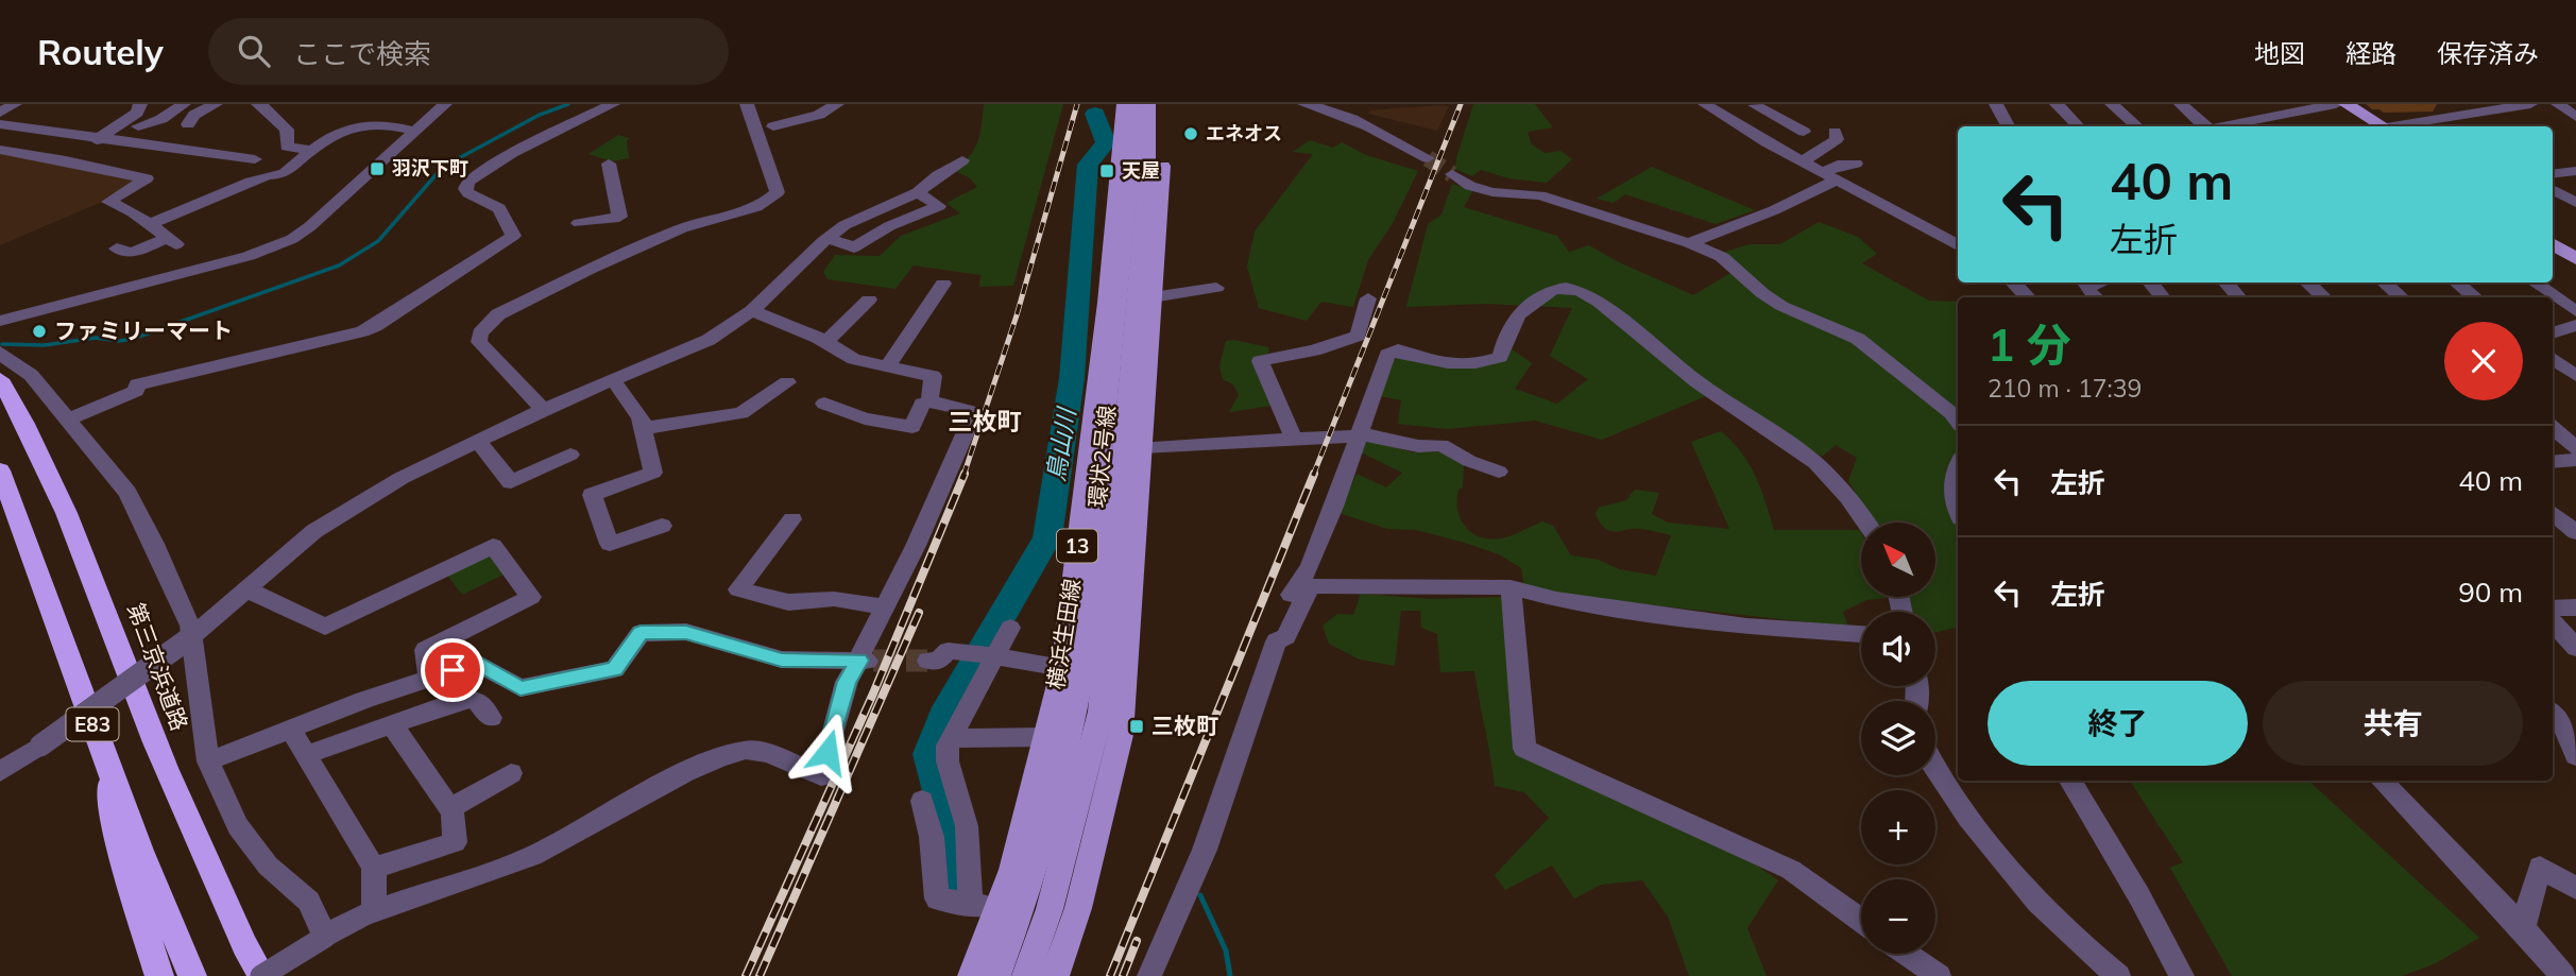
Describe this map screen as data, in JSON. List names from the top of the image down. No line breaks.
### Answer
{"streets":{"highway":["第三京浜道路","E83"],"main road":["環状2号線","13","横浜生田線"]},"districts":["三枚町"],"water":["鳥山川"],"places":{"other":["エネオス","ファミリーマート"],"transit":["羽沢下町","天屋","三枚町"]},"north":"top left","page":{"header":"Routely","search":"ここで検索","nav":["地図","経路","保存済み"],"turn":["40 m","左折"],"heading":["1 分","210 m · 17:39"],"list":[{"name":"左折","value":"40 m"},{"name":"左折","value":"90 m"}],"map_buttons":["+","−"],"buttons":["終了","共有"]}}
